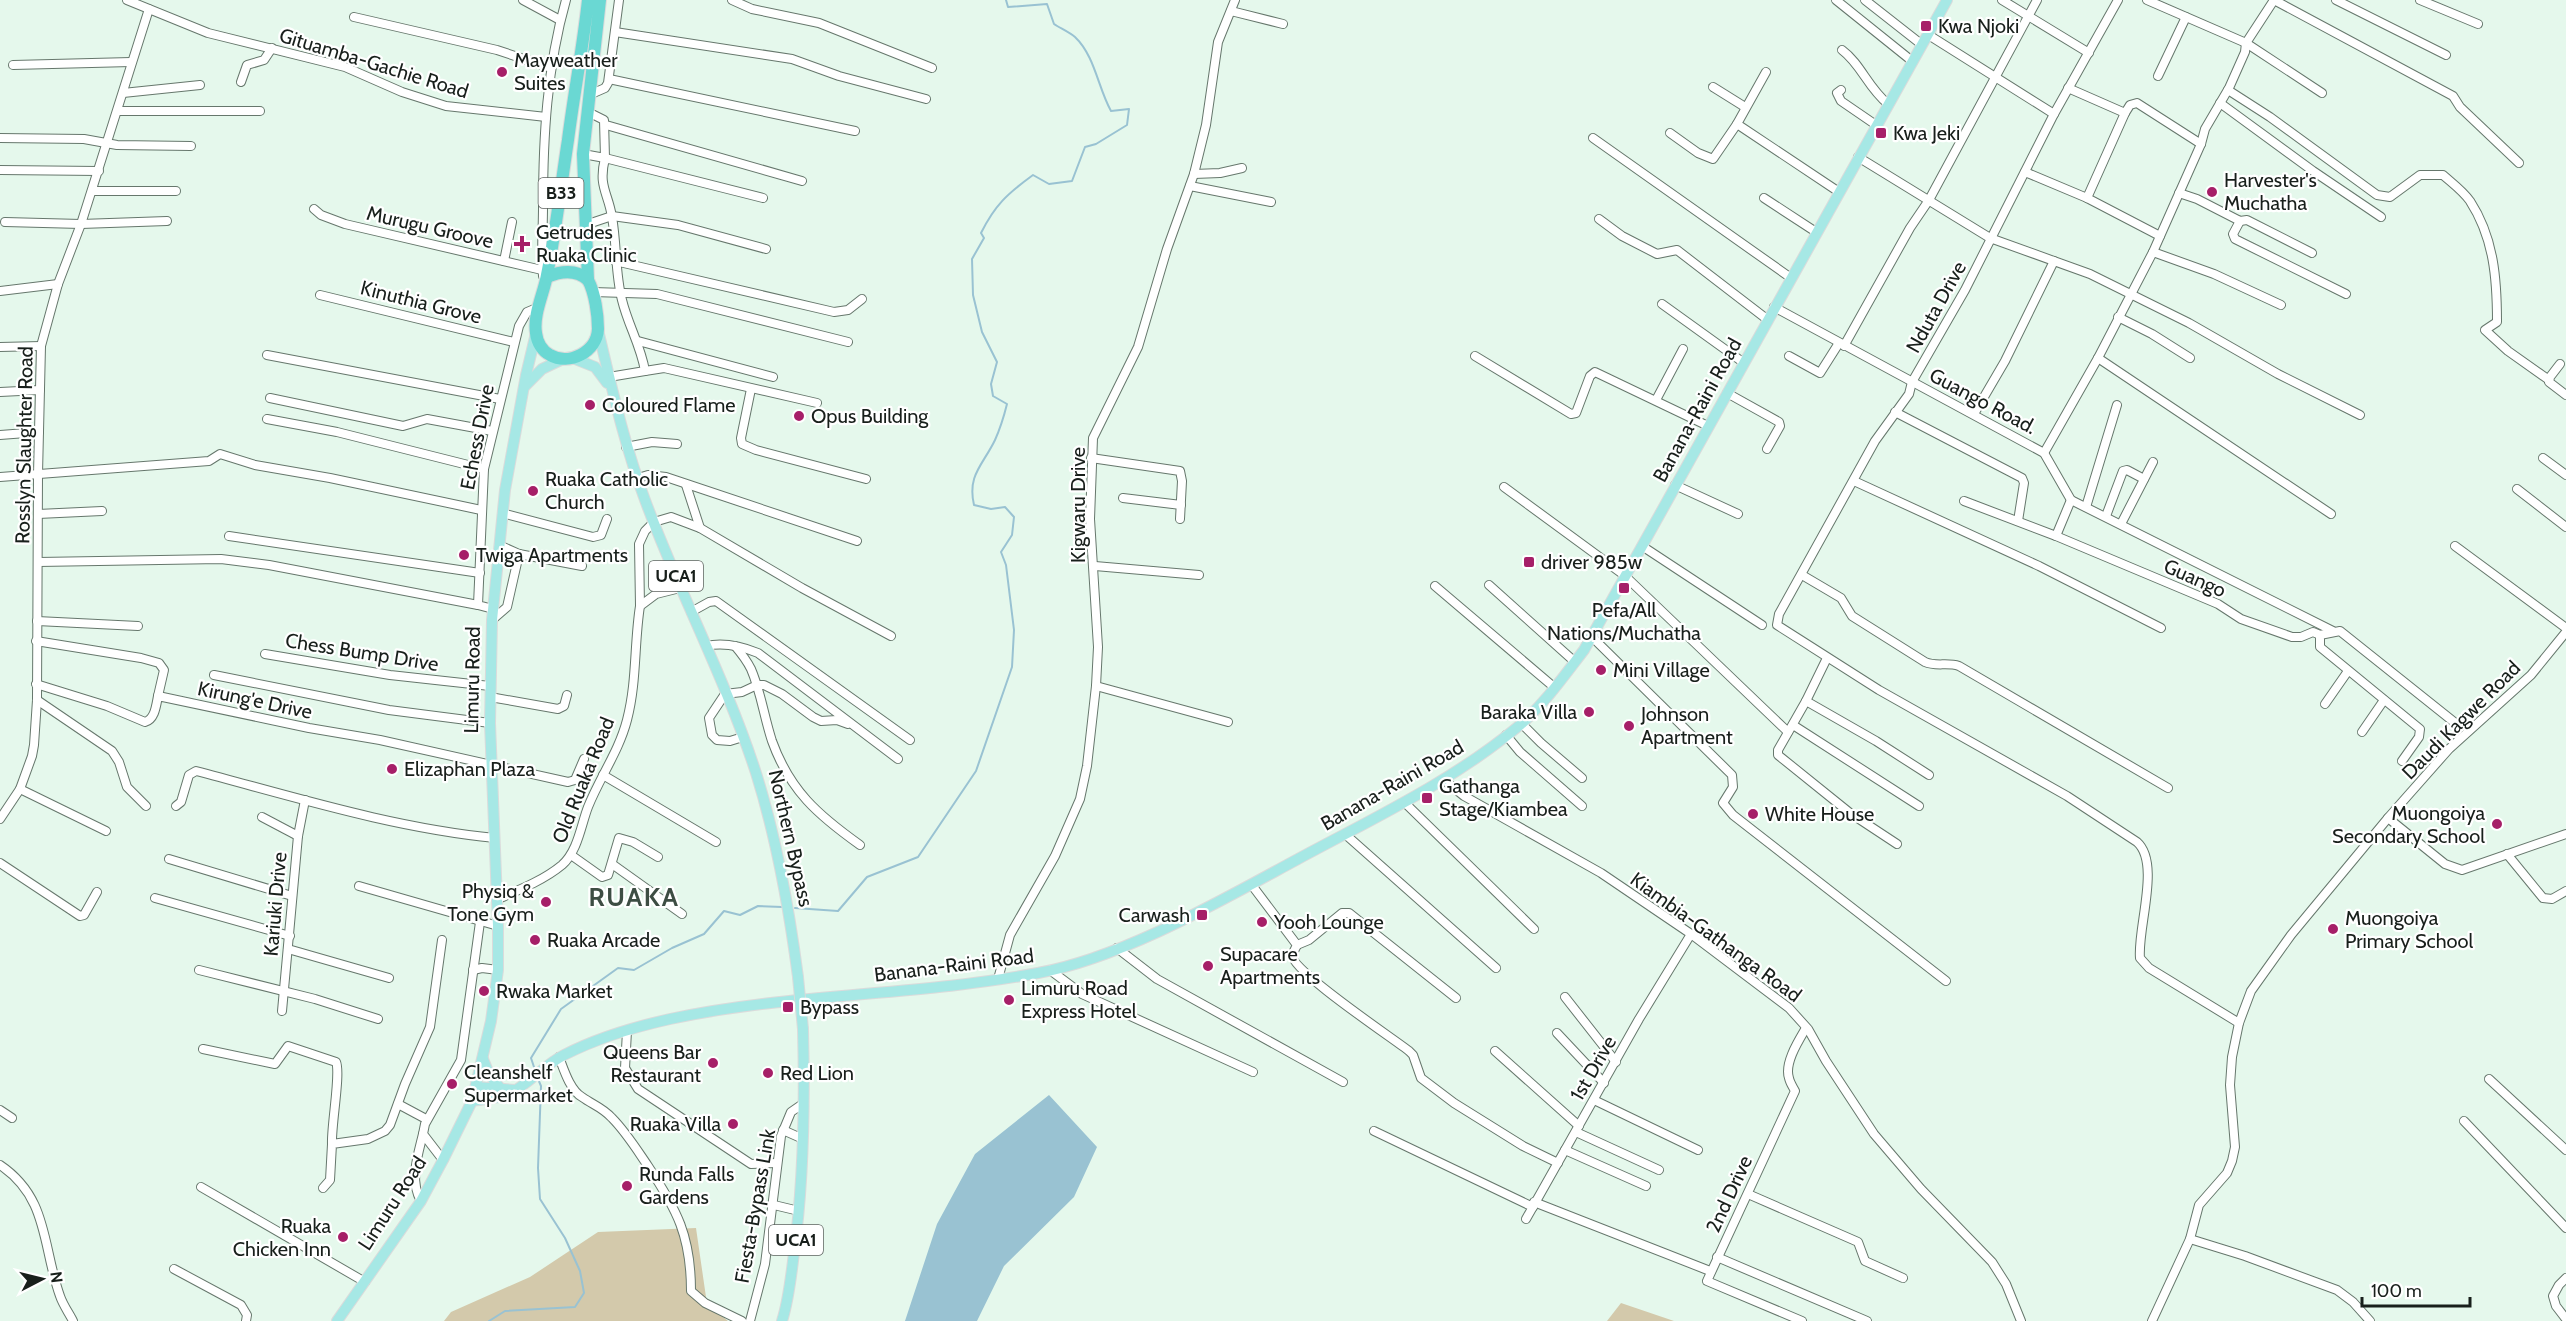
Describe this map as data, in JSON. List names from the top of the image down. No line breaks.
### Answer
{"streets":{"highway":["B33","Northern Bypass"],"main road":["Banana-Raini Road","UCA1","Limuru Road"],"street":["Gituamba-Gachie Road","Murugu Groove","Kinuthia Grove","Nduta Drive","Guango Road.","Echess Drive","Rosslyn Slaughter Road","Kigwaru Drive","Guango","Chess Bump Drive","Kirung'e Drive","Daudi Kagwe Road","Old Ruaka Road","Kariuki Drive","Kiambia-Gathanga Road","1st Drive","2nd Drive","Fiesta-Bypass Link"]},"crossings":[["Gituamba-Gachie Road","Rosslyn Slaughter Road"],["B33","Murugu Groove"],["B33","Echess Drive"],["B33","Limuru Road"],["B33","Northern Bypass"],["Murugu Groove","Echess Drive"],["Murugu Groove","Limuru Road"],["Murugu Groove","Northern Bypass"],["Kinuthia Grove","Echess Drive"],["Nduta Drive","Guango Road."],["Guango Road.","Banana-Raini Road"],["Banana-Raini Road","Kigwaru Drive"],["Banana-Raini Road","Kiambia-Gathanga Road"],["Echess Drive","Limuru Road"],["Echess Drive","Northern Bypass"],["Chess Bump Drive","Limuru Road"],["Limuru Road","Kirung'e Drive"],["Limuru Road","Old Ruaka Road"],["Limuru Road","Northern Bypass"],["Old Ruaka Road","Northern Bypass"],["Northern Bypass","Fiesta-Bypass Link"],["Kiambia-Gathanga Road","1st Drive"],["Kiambia-Gathanga Road","2nd Drive"]],"districts":["RUAKA"],"places":{"transit":["Kwa Njoki","Kwa Jeki","driver 985w","Pefa/All Nations/Muchatha","Gathanga Stage/Kiambea","Carwash","Bypass"],"other":["Mayweather Suites","Harvester's Muchatha","Coloured Flame","Opus Building","Ruaka Catholic Church","Twiga Apartments","Mini Village","Baraka Villa","Johnson Apartment","Elizaphan Plaza","White House","Muongoiya Secondary School","Physiq & Tone Gym","Yooh Lounge","Muongoiya Primary School","Ruaka Arcade","Supacare Apartments","Rwaka Market","Limuru Road Express Hotel","Queens Bar Restaurant","Red Lion","Cleanshelf Supermarket","Ruaka Villa","Runda Falls Gardens","Ruaka Chicken Inn"],"health":["Getrudes Ruaka Clinic"]},"scale_bar":"100 m","north":"right"}
